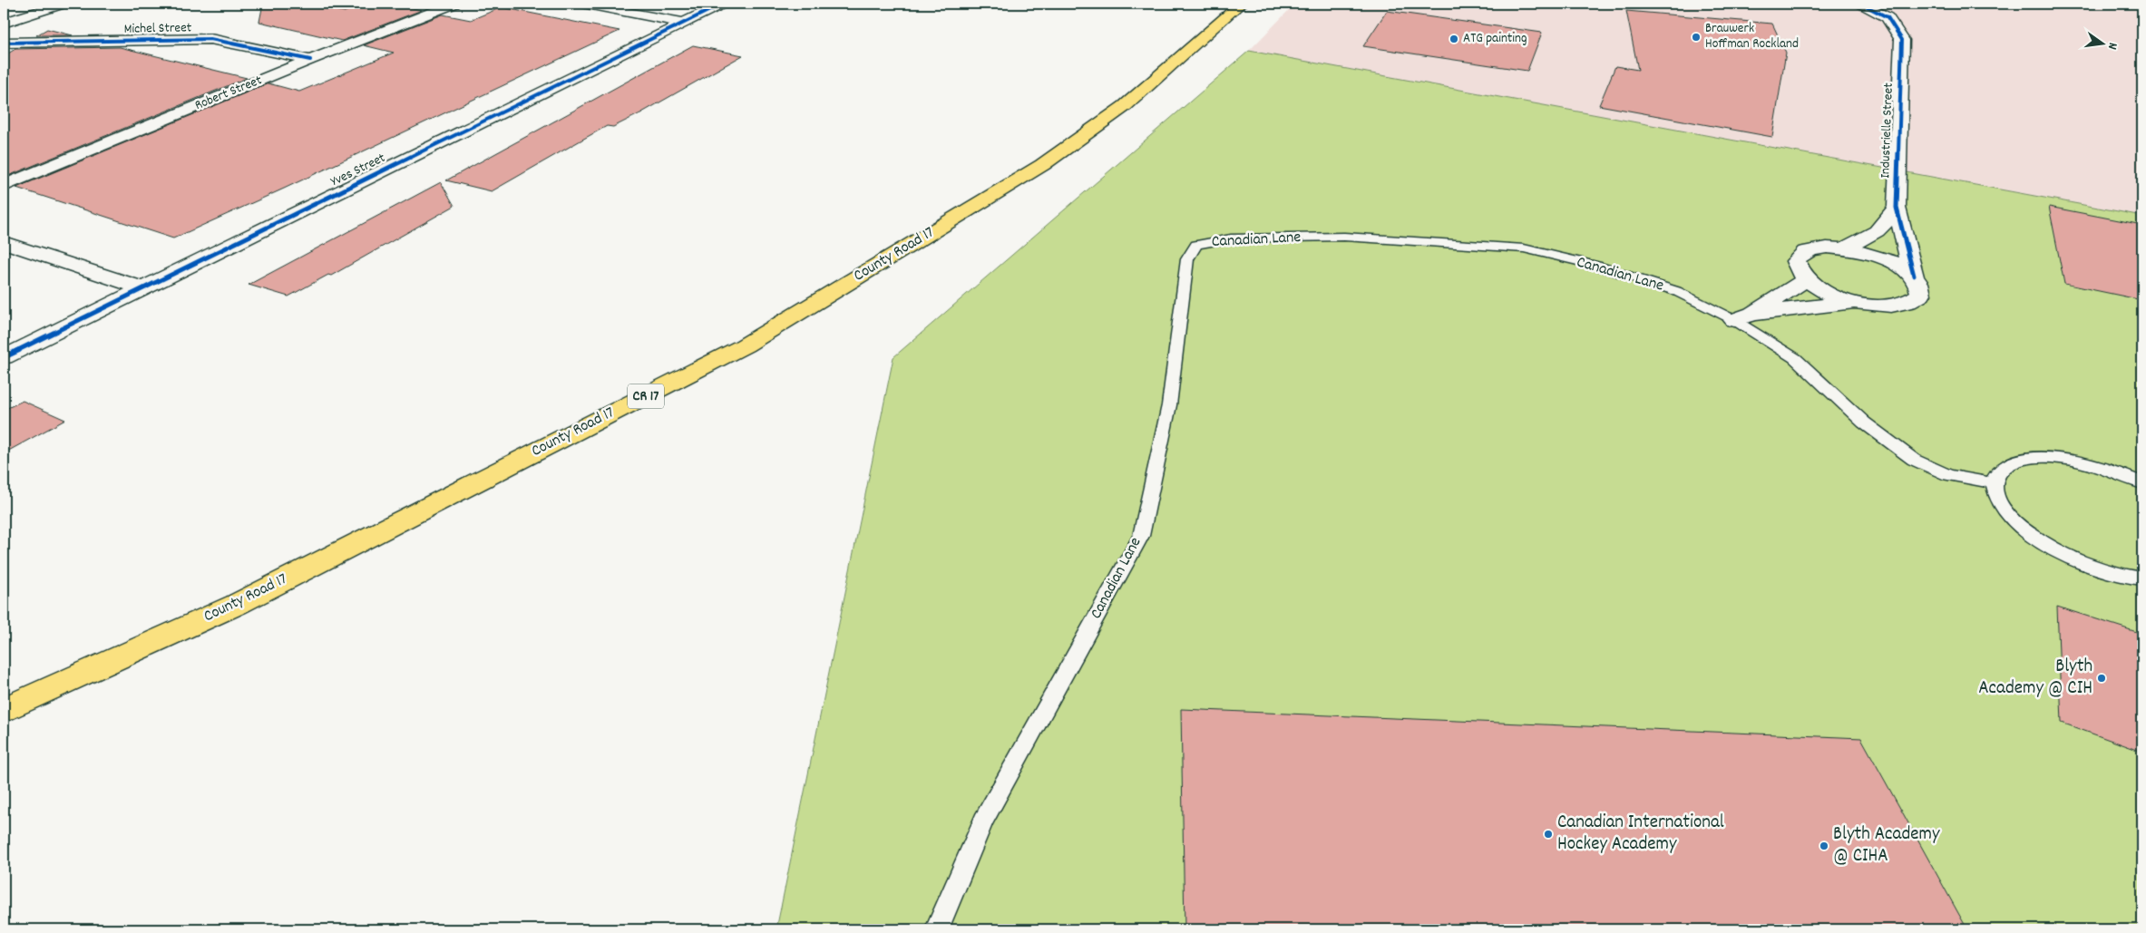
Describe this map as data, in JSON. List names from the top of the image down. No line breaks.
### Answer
{"streets":{"main road":["County Road 17","CR 17"],"street":["Michel Street","Robert Street","Industrielle Street","Yves Street"],"lane":["Canadian Lane"]},"crossings":[["Michel Street","Robert Street"],["Industrielle Street","Canadian Lane"]],"places":["Brauwerk Hoffman Rockland","ATG painting","Blyth Academy @ CIH","Canadian International Hockey Academy","Blyth Academy @ CIHA"],"north":"right"}
